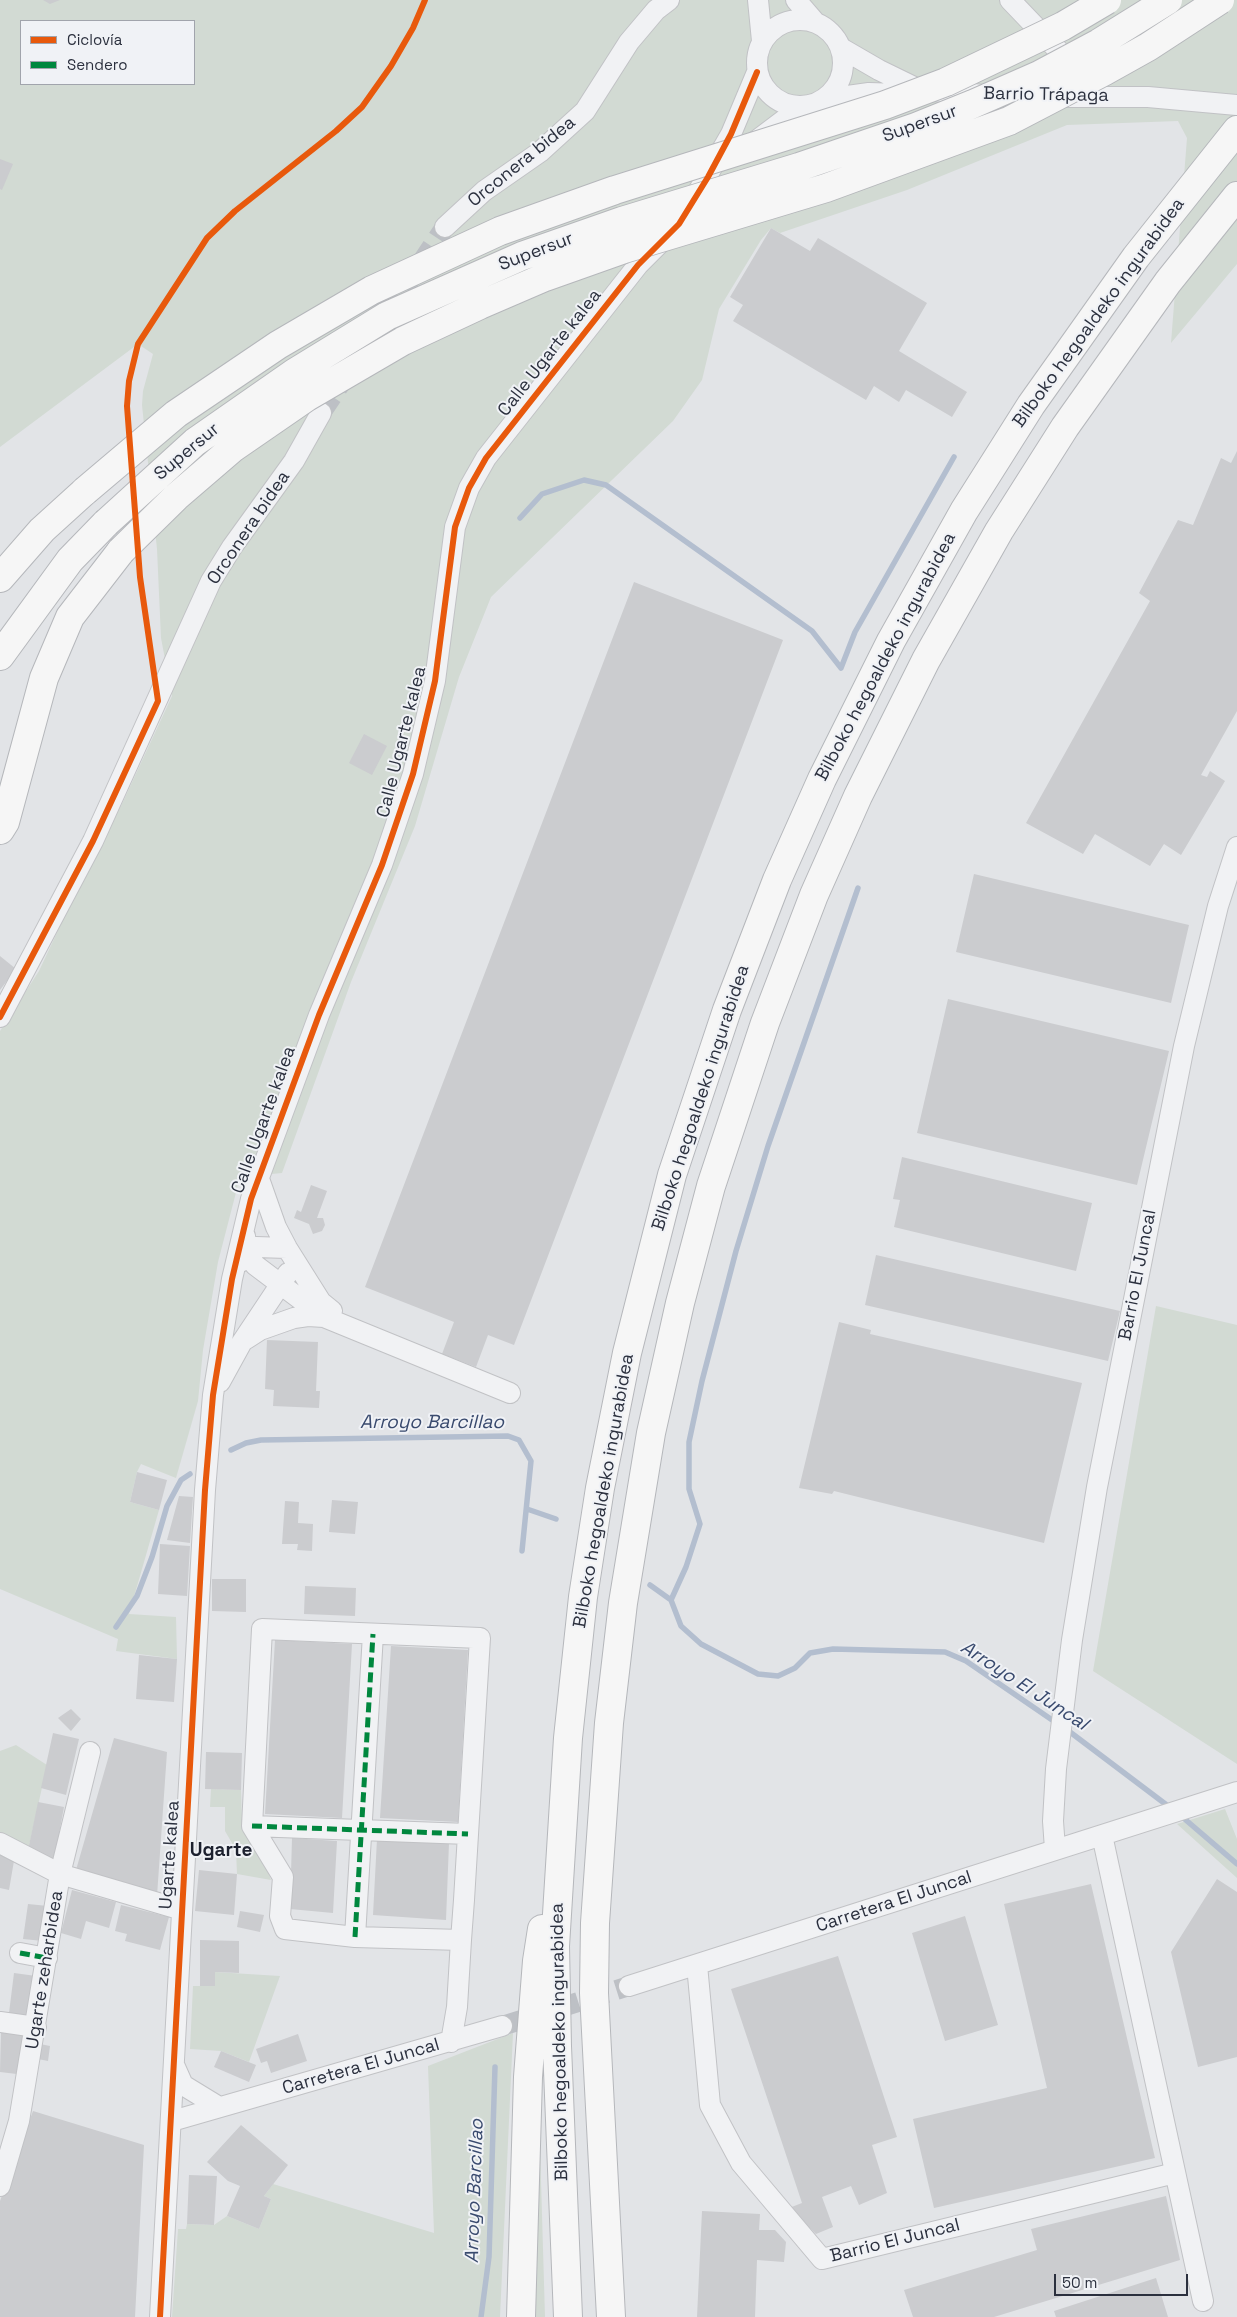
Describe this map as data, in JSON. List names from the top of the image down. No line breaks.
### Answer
{"streets":{"highway":["Supersur","Bilboko hegoaldeko ingurabidea"],"street":["Barrio Trápaga","Orconera bidea","Calle Ugarte kalea","Barrio El Juncal","Ugarte kalea","Carretera El Juncal","Ugarte zeharbidea"]},"crossings":[["Barrio Trápaga","Calle Ugarte kalea"],["Calle Ugarte kalea","Ugarte kalea"],["Barrio El Juncal","Carretera El Juncal"],["Ugarte kalea","Carretera El Juncal"]],"districts":["Ugarte"],"water":["Arroyo Barcillao","Arroyo El Juncal"],"legend":["Ciclovía","Sendero"],"scale_bar":"50 m"}
